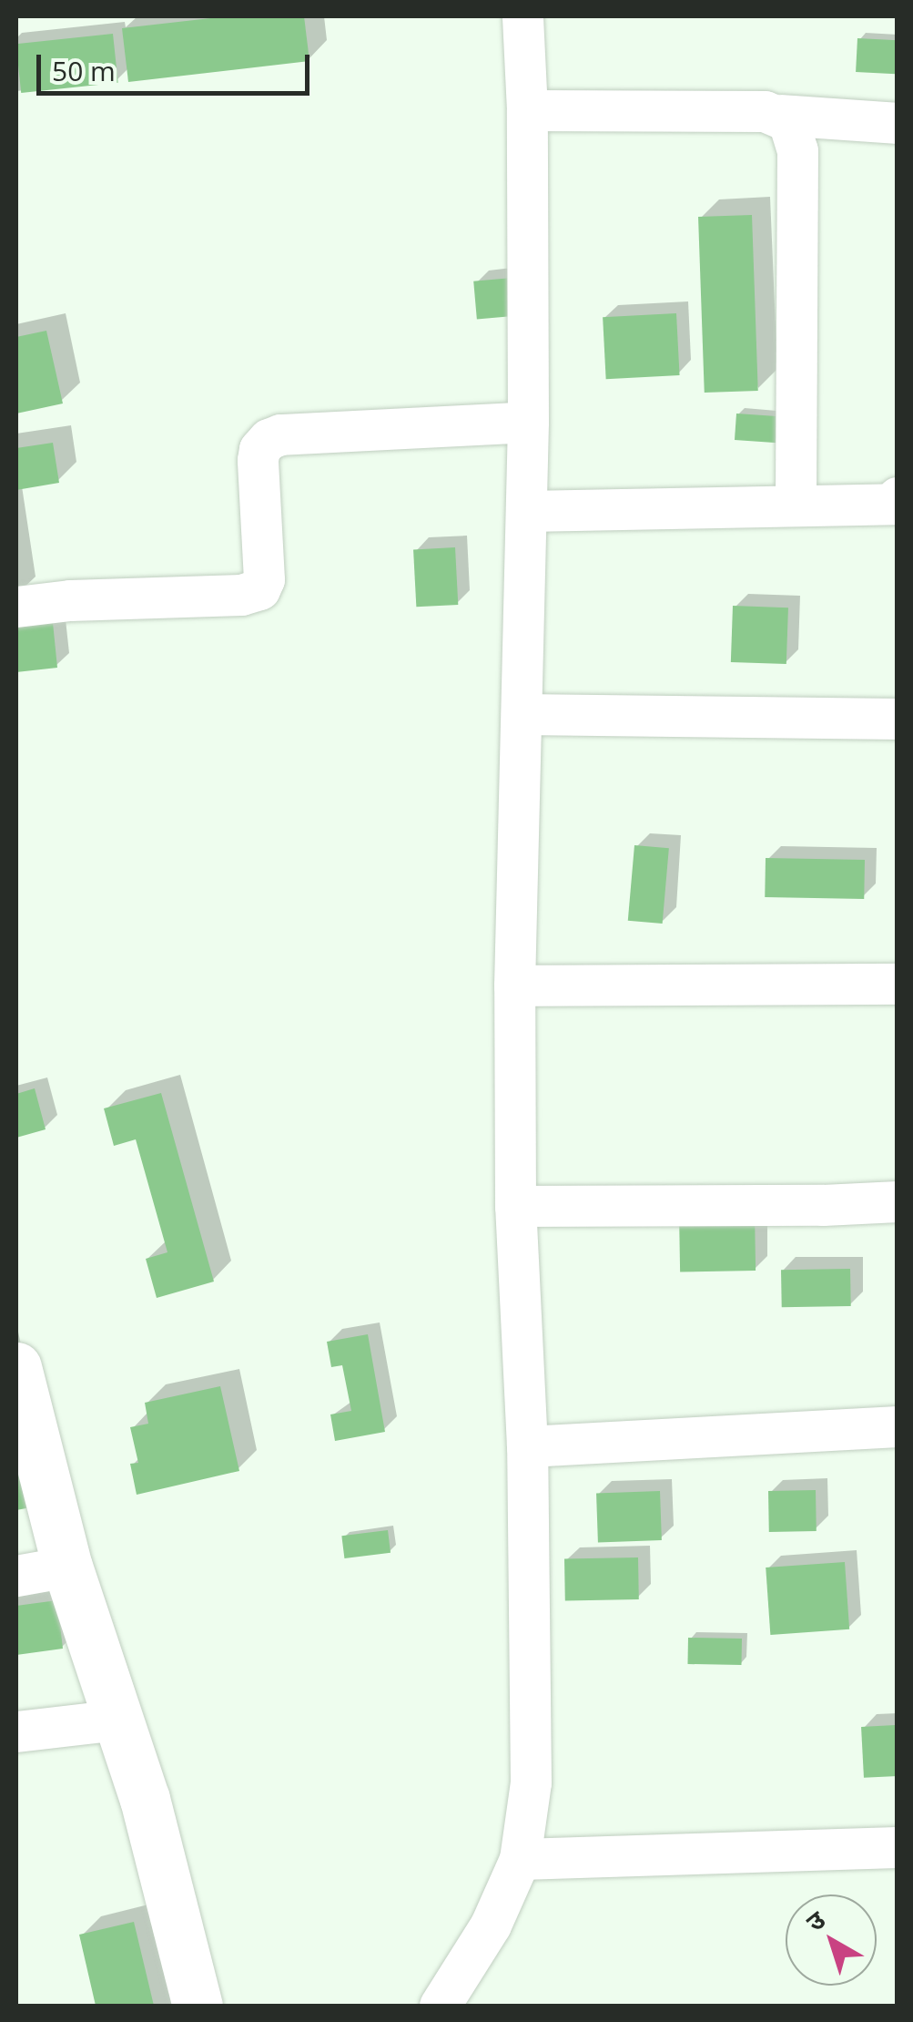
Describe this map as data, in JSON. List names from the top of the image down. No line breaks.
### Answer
{"scale_bar":"50 m","north":"top left"}
